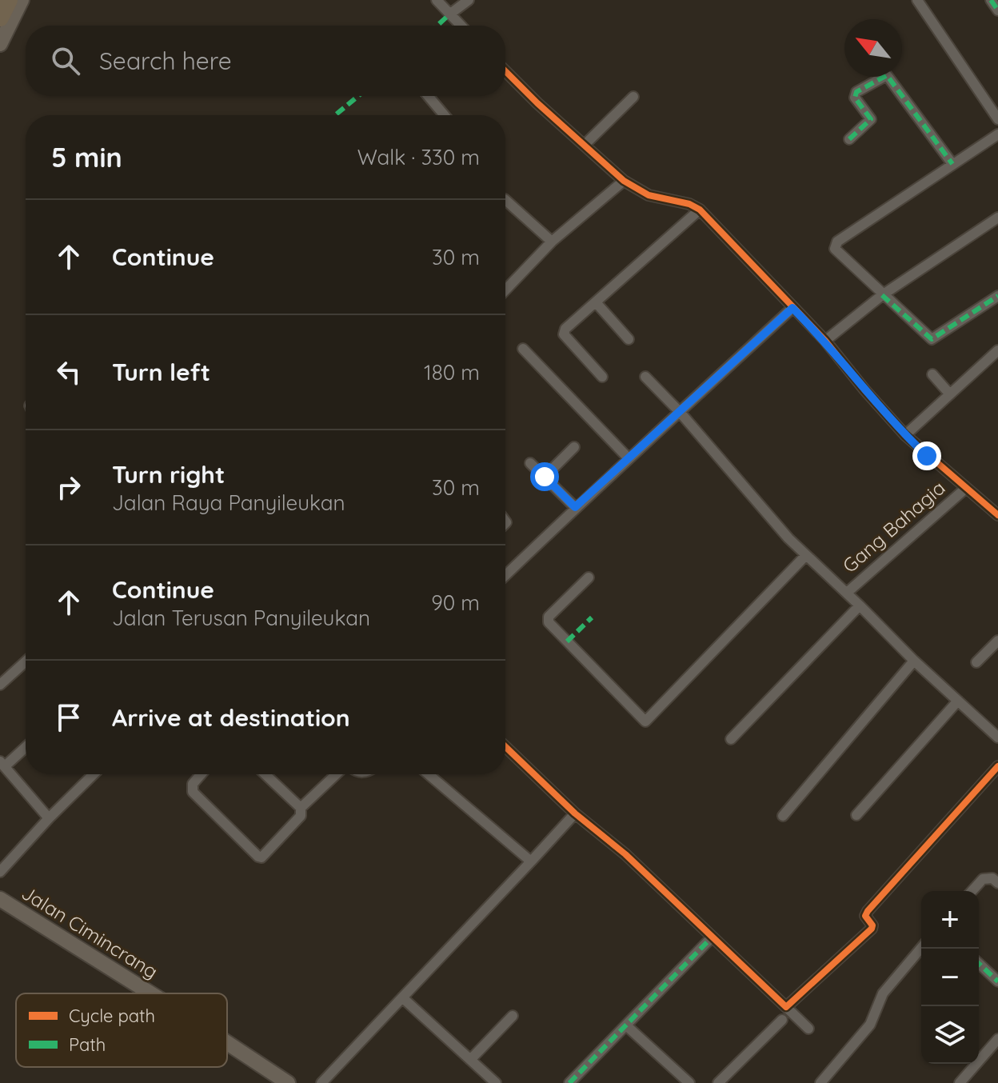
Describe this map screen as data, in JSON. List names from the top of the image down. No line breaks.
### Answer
{"streets":{"main road":["Jalan Cimincrang"],"street":["Gang Bahagia"]},"legend":["Cycle path","Path"],"north":"top left","page":{"search":"Search here","heading":["5 min","Walk · 330 m"],"list":[["Continue","30 m"],["Turn left","180 m"],["Turn right","Jalan Raya Panyileukan","30 m"],["Continue","Jalan Terusan Panyileukan","90 m"],"Arrive at destination"],"map_buttons":["+","−"]}}
